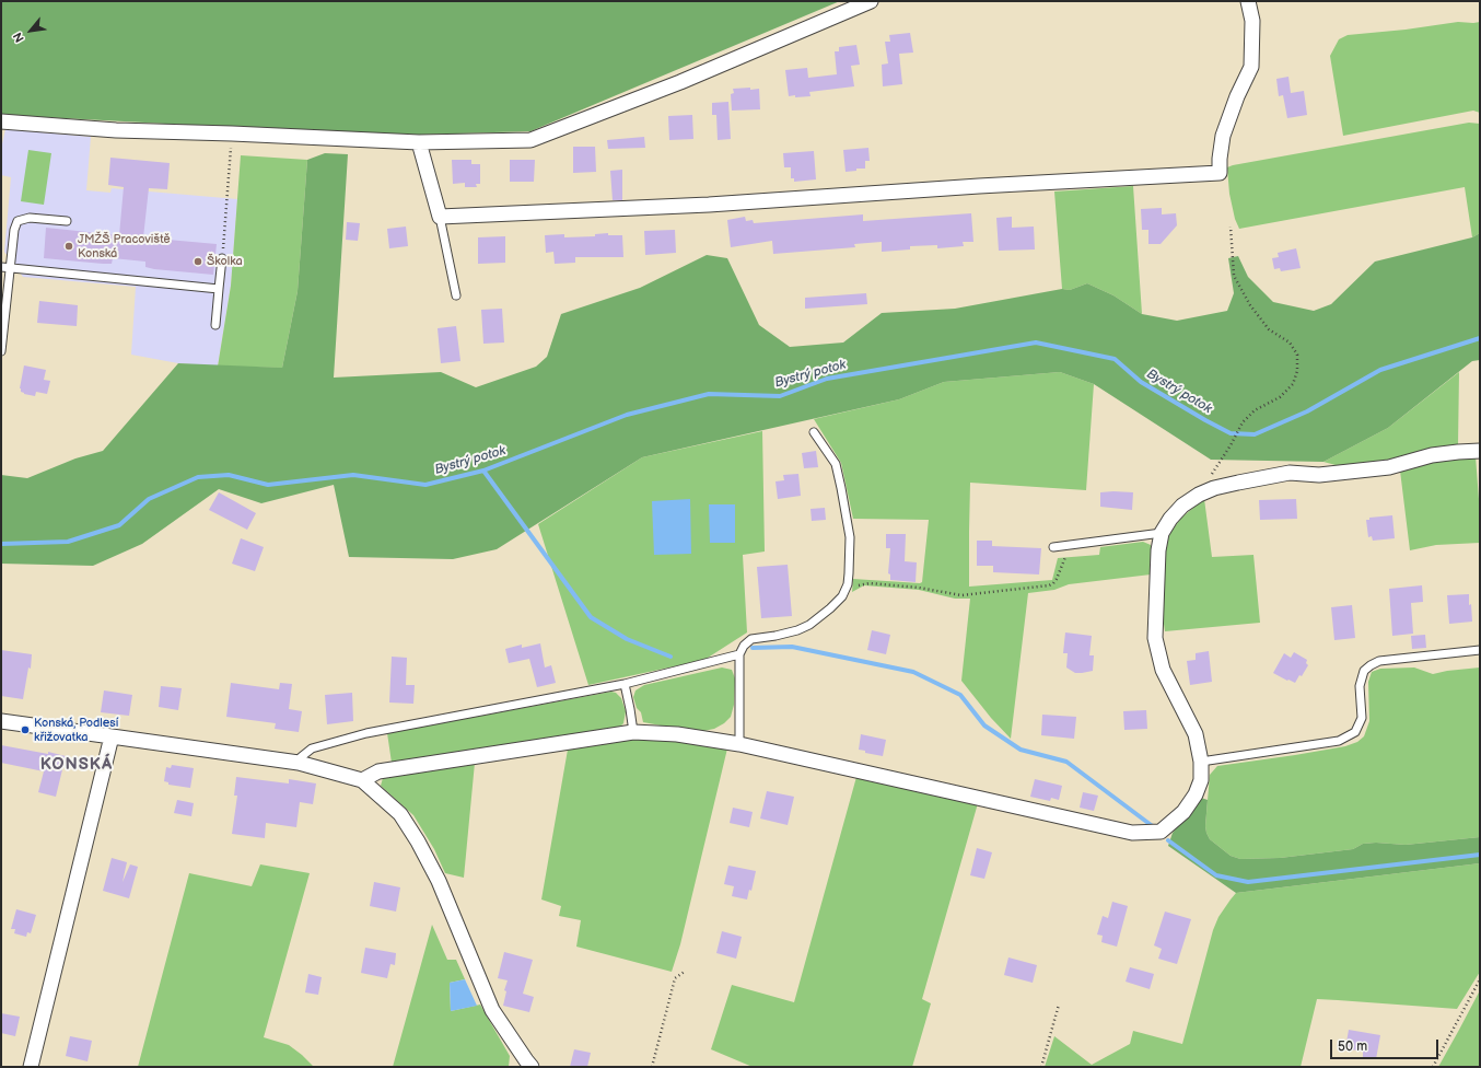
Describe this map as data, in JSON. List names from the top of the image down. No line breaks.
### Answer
{"districts":["KONSKÁ"],"water":["Bystrý potok"],"places":["JMŽŠ Pracoviště Konská","Školka","Konská, Podlesí křižovatka"],"scale_bar":"50 m","north":"bottom left"}
